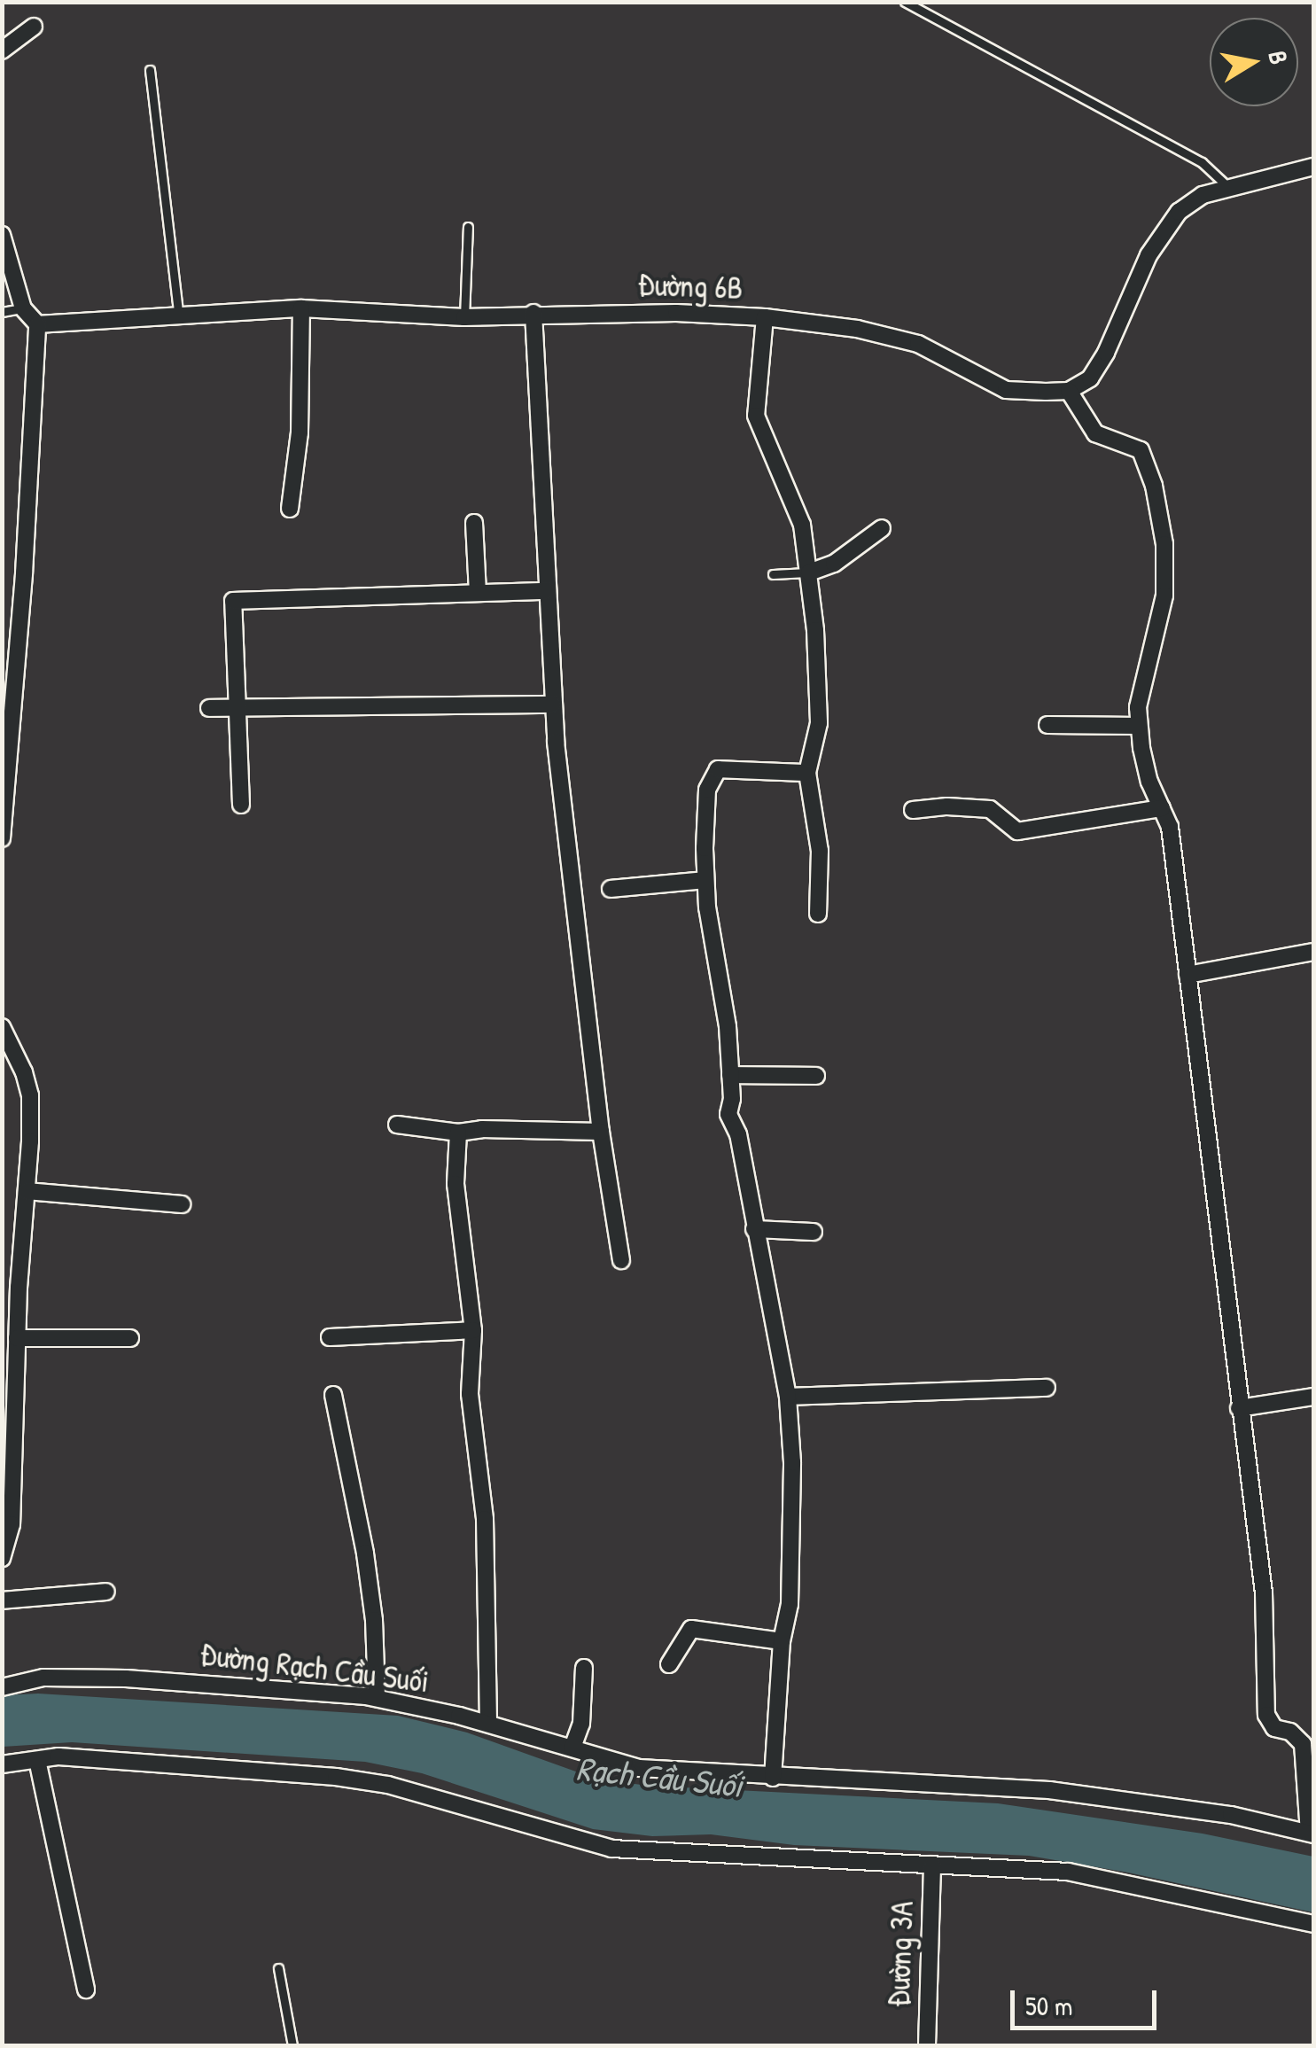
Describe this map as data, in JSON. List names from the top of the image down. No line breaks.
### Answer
{"streets":{"street":["Đường 6B","Đường Rạch Cầu Suối","Đường 3A"]},"water":["Rạch Cầu Suối"],"scale_bar":"50 m","north":"right"}
